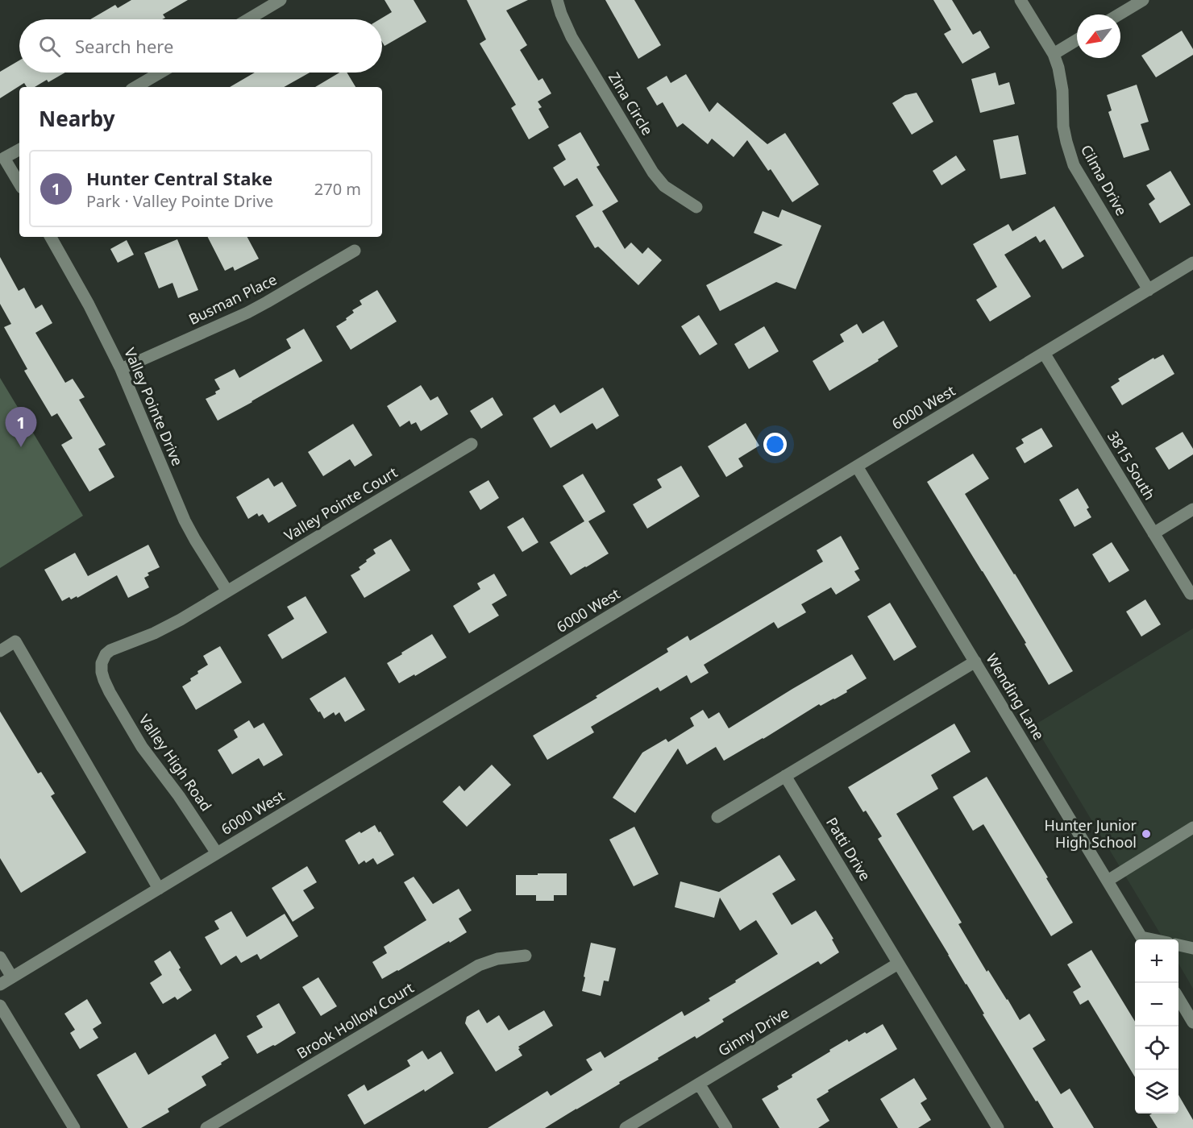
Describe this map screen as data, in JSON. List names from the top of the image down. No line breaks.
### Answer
{"streets":{"street":["Zina Circle","Cilma Drive","Busman Place","Valley Pointe Drive","6000 West","3815 South","Valley Pointe Court","Wending Lane","Valley High Road","Patti Drive","Brook Hollow Court","Ginny Drive"]},"crossings":[["Cilma Drive","6000 West"],["Busman Place","Valley Pointe Drive"],["Valley Pointe Drive","Valley Pointe Court"],["Valley Pointe Drive","Valley High Road"],["6000 West","3815 South"],["6000 West","Wending Lane"],["6000 West","Valley High Road"],["Valley Pointe Court","Valley High Road"],["Patti Drive","Ginny Drive"]],"places":["Hunter Junior High School"],"north":"bottom left","page":{"search":"Search here","heading":"Nearby","list":[{"mark":"1","name":"Hunter Central Stake","note":"Park · Valley Pointe Drive","value":"270 m"}],"pins":"1","map_buttons":["+","−"]}}
